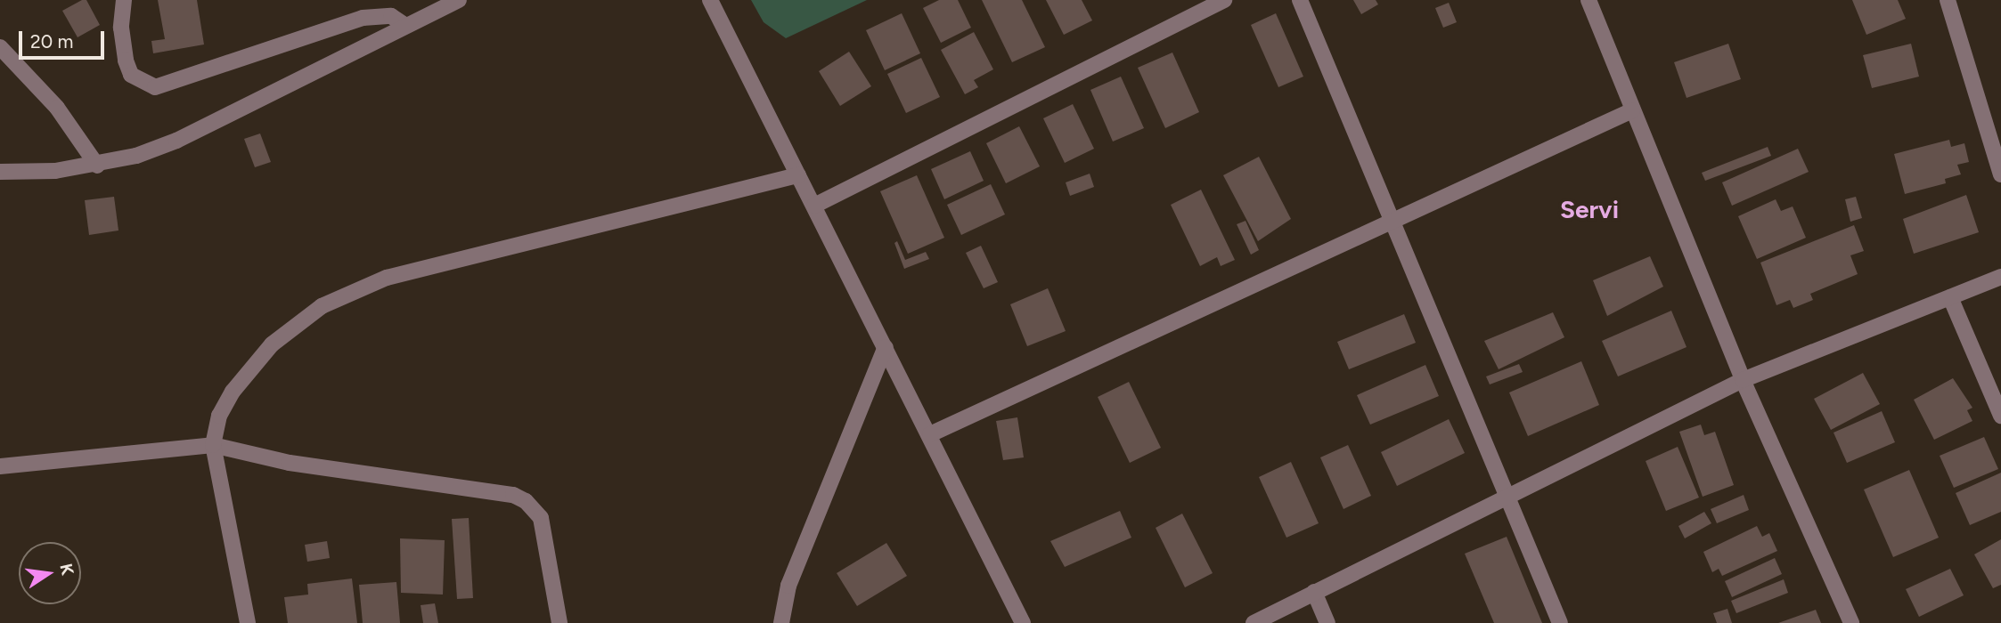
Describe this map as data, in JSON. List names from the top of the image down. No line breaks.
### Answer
{"districts":["Servi"],"scale_bar":"20 m","north":"right"}
